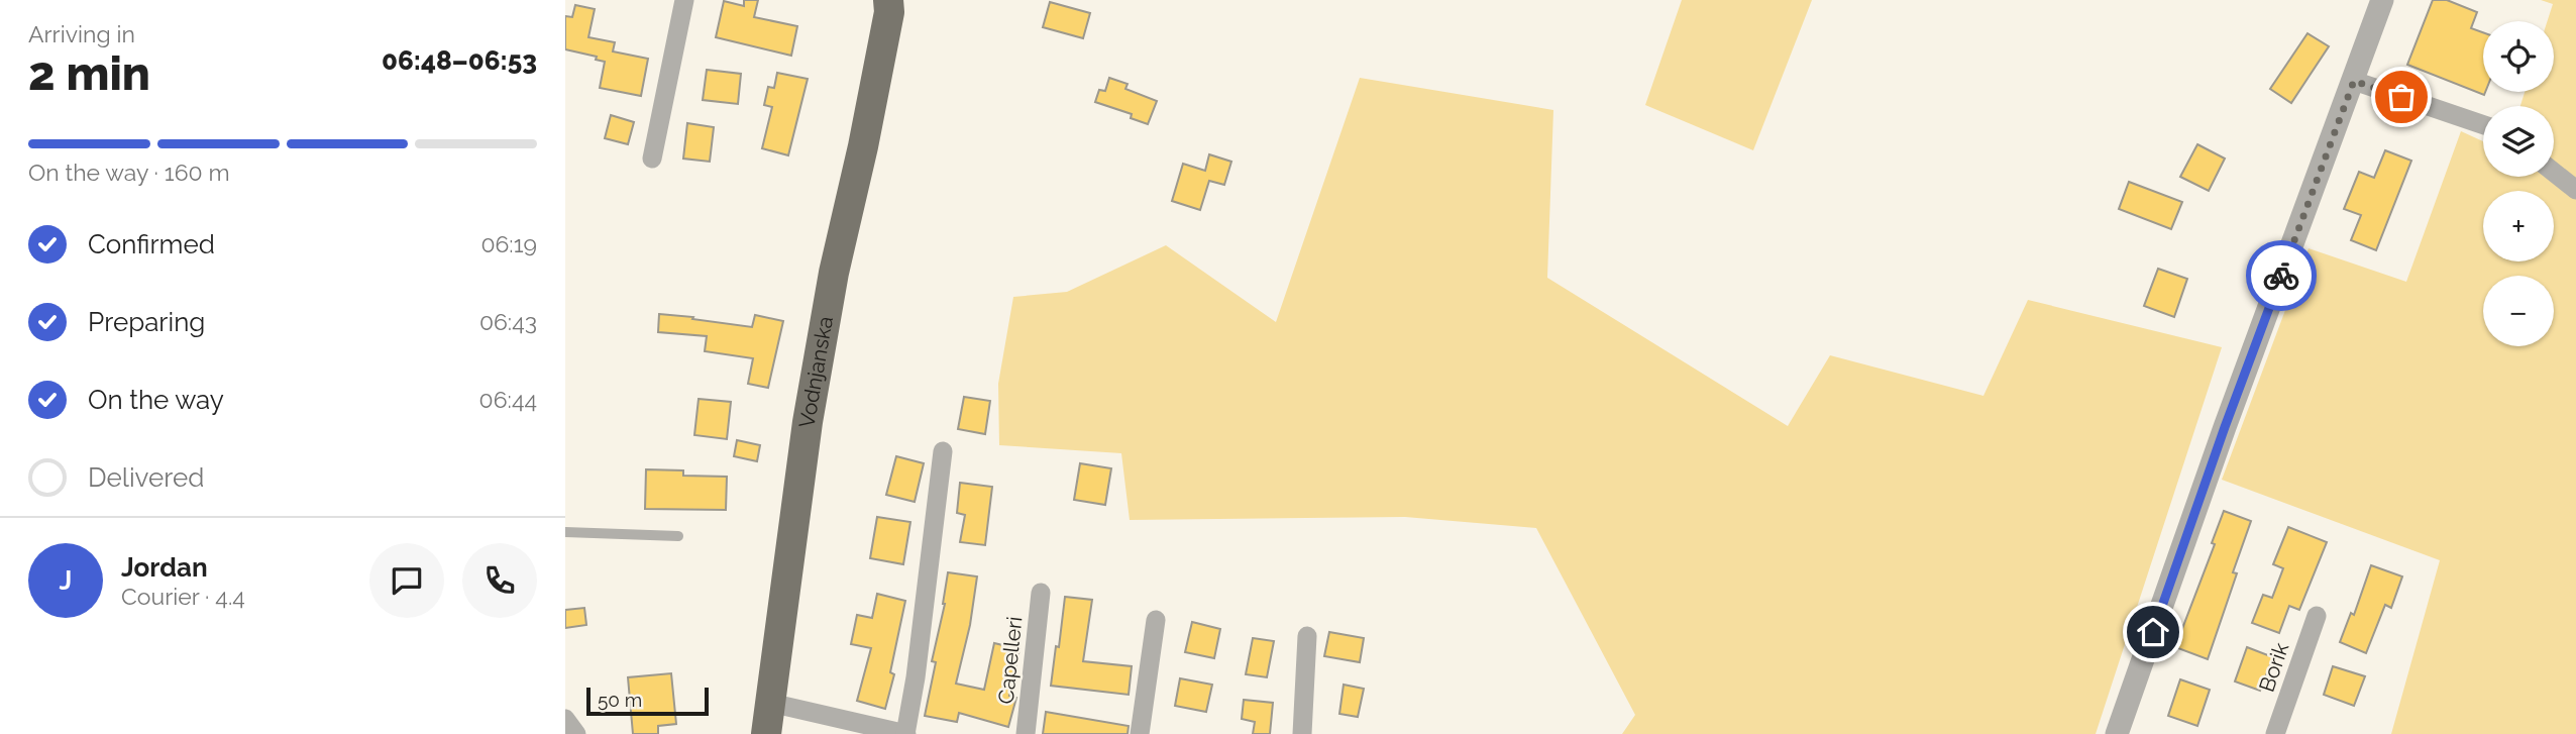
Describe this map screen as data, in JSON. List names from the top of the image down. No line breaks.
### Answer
{"streets":{"main road":["Vodnjanska"],"street":["Capelleri","Borik"]},"scale_bar":"50 m","page":{"heading":["2 min","Arriving in","06:48–06:53"],"panel":["Jordan","Courier · 4.4"],"map_buttons":["+","−"],"bar":"On the way · 160 m","list":[["Confirmed","06:19"],["Preparing","06:43"],["On the way","06:44"],"Delivered"],"round":"J","scale":"50 m"}}
